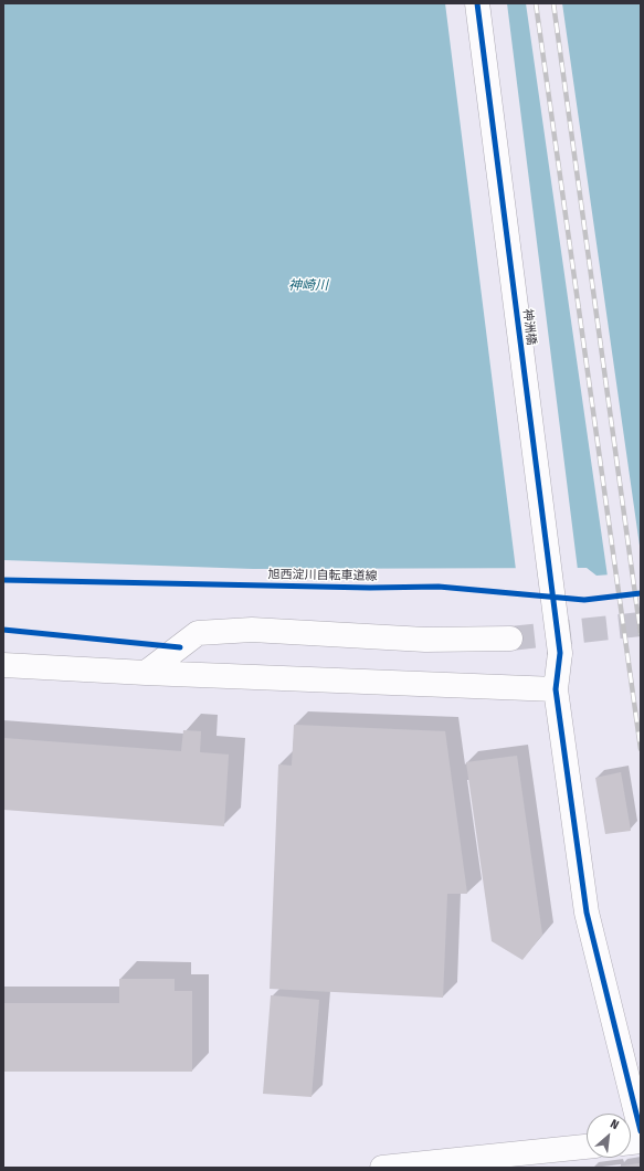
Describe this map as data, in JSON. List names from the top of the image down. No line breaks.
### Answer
{"streets":{"street":["神洲橋"],"cycle path":["旭西淀川自転車道線"]},"water":["神崎川"],"north":"top right"}
